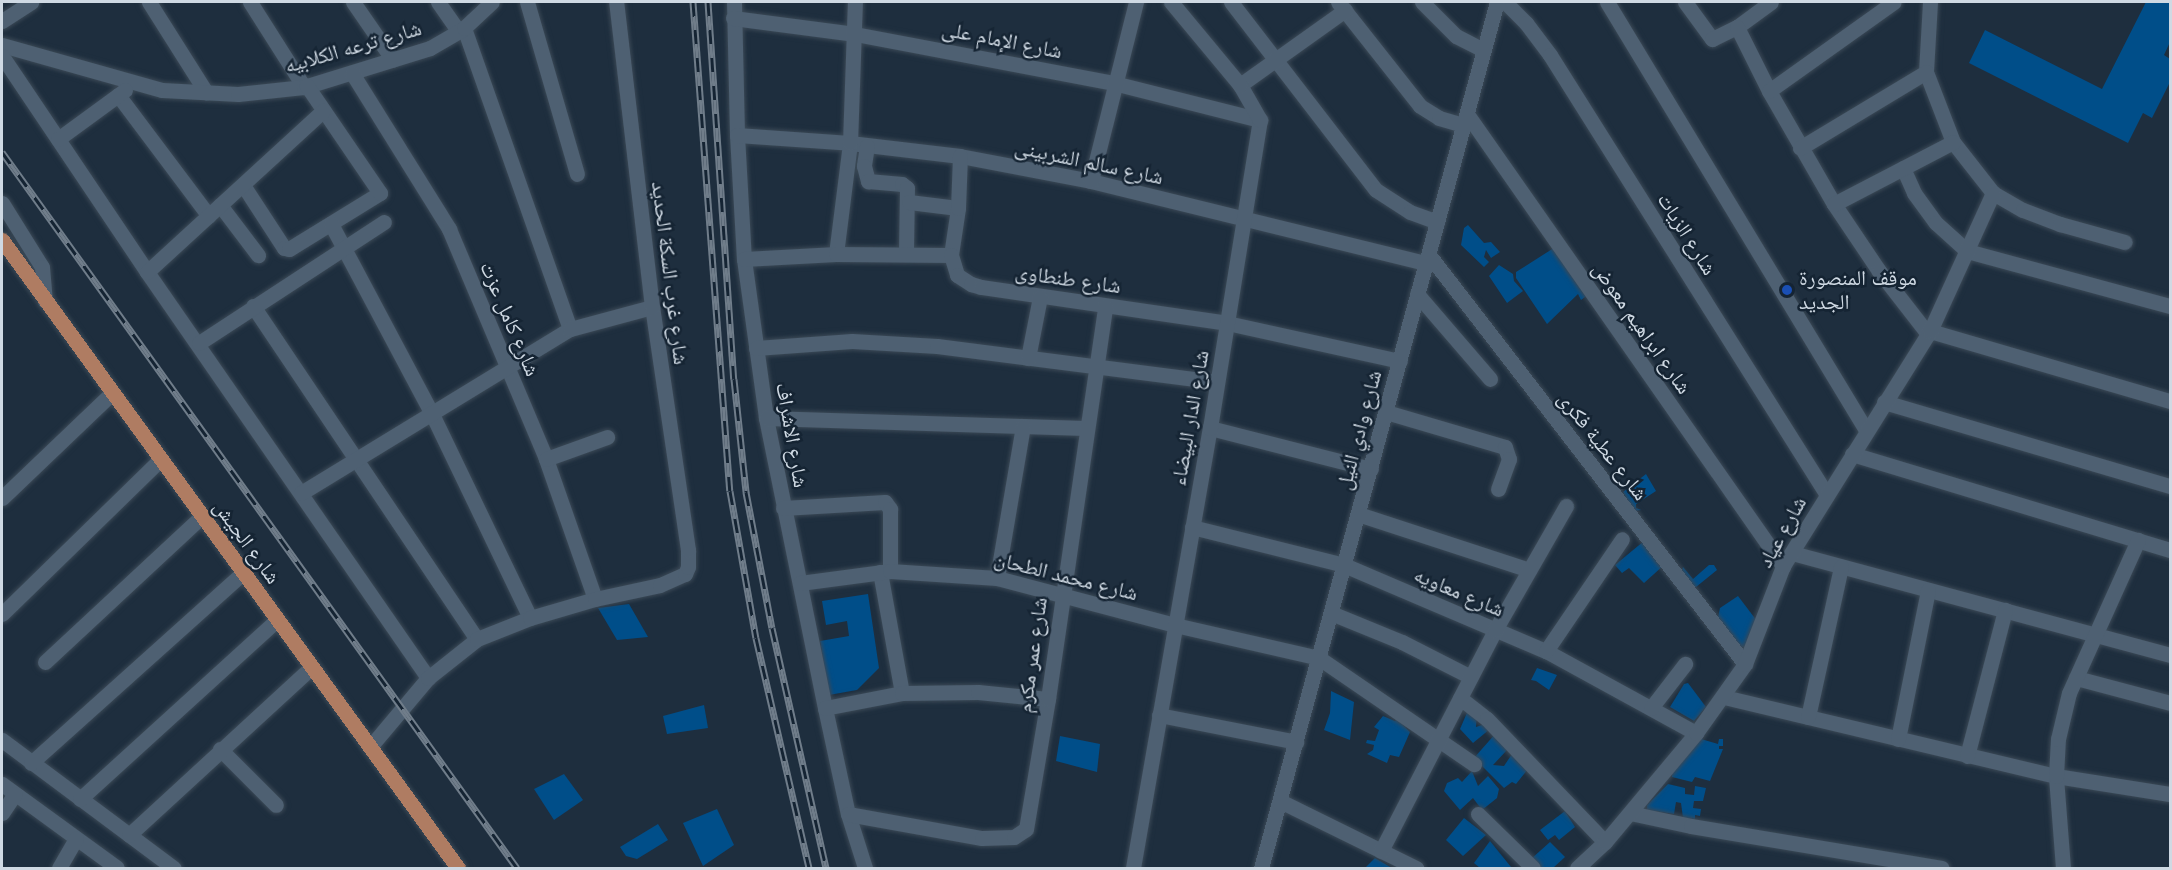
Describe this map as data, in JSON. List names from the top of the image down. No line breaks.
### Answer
{"streets":{"main road":["شارع الجيش"],"street":["شارع الإمام على","شارع ترعه الكلابيه","شارع سالم الشربينى","شارع الزيات","شارع غرب السكة الحديد","شارع طنطاوى","شارع كامل عزت","شارع ابراهيم معوض","شارع الدار البيضاء","شارع وادي النيل","شارع الاشراف","شارع عطية فكرى","شارع عياد","شارع محمد الطحان","شارع معاويه","شارع عمر مكرم"]},"crossings":[["شارع الإمام على","شارع الدار البيضاء"],["شارع الإمام على","شارع الاشراف"],["شارع ترعه الكلابيه","شارع كامل عزت"],["شارع سالم الشربينى","شارع الدار البيضاء"],["شارع سالم الشربينى","شارع وادي النيل"],["شارع سالم الشربينى","شارع الاشراف"],["شارع سالم الشربينى","شارع عطية فكرى"],["شارع الزيات","شارع عياد"],["شارع غرب السكة الحديد","شارع كامل عزت"],["شارع طنطاوى","شارع الدار البيضاء"],["شارع طنطاوى","شارع وادي النيل"],["شارع طنطاوى","شارع عمر مكرم"],["شارع ابراهيم معوض","شارع وادي النيل"],["شارع ابراهيم معوض","شارع عياد"],["شارع الدار البيضاء","شارع محمد الطحان"],["شارع الدار البيضاء","شارع معاويه"],["شارع وادي النيل","شارع عطية فكرى"],["شارع وادي النيل","شارع محمد الطحان"],["شارع وادي النيل","شارع معاويه"],["شارع الاشراف","شارع محمد الطحان"],["شارع الاشراف","شارع عمر مكرم"],["شارع عطية فكرى","شارع عياد"],["شارع عياد","شارع معاويه"],["شارع محمد الطحان","شارع عمر مكرم"]],"places":["موقف المنصورة الجديد"]}
